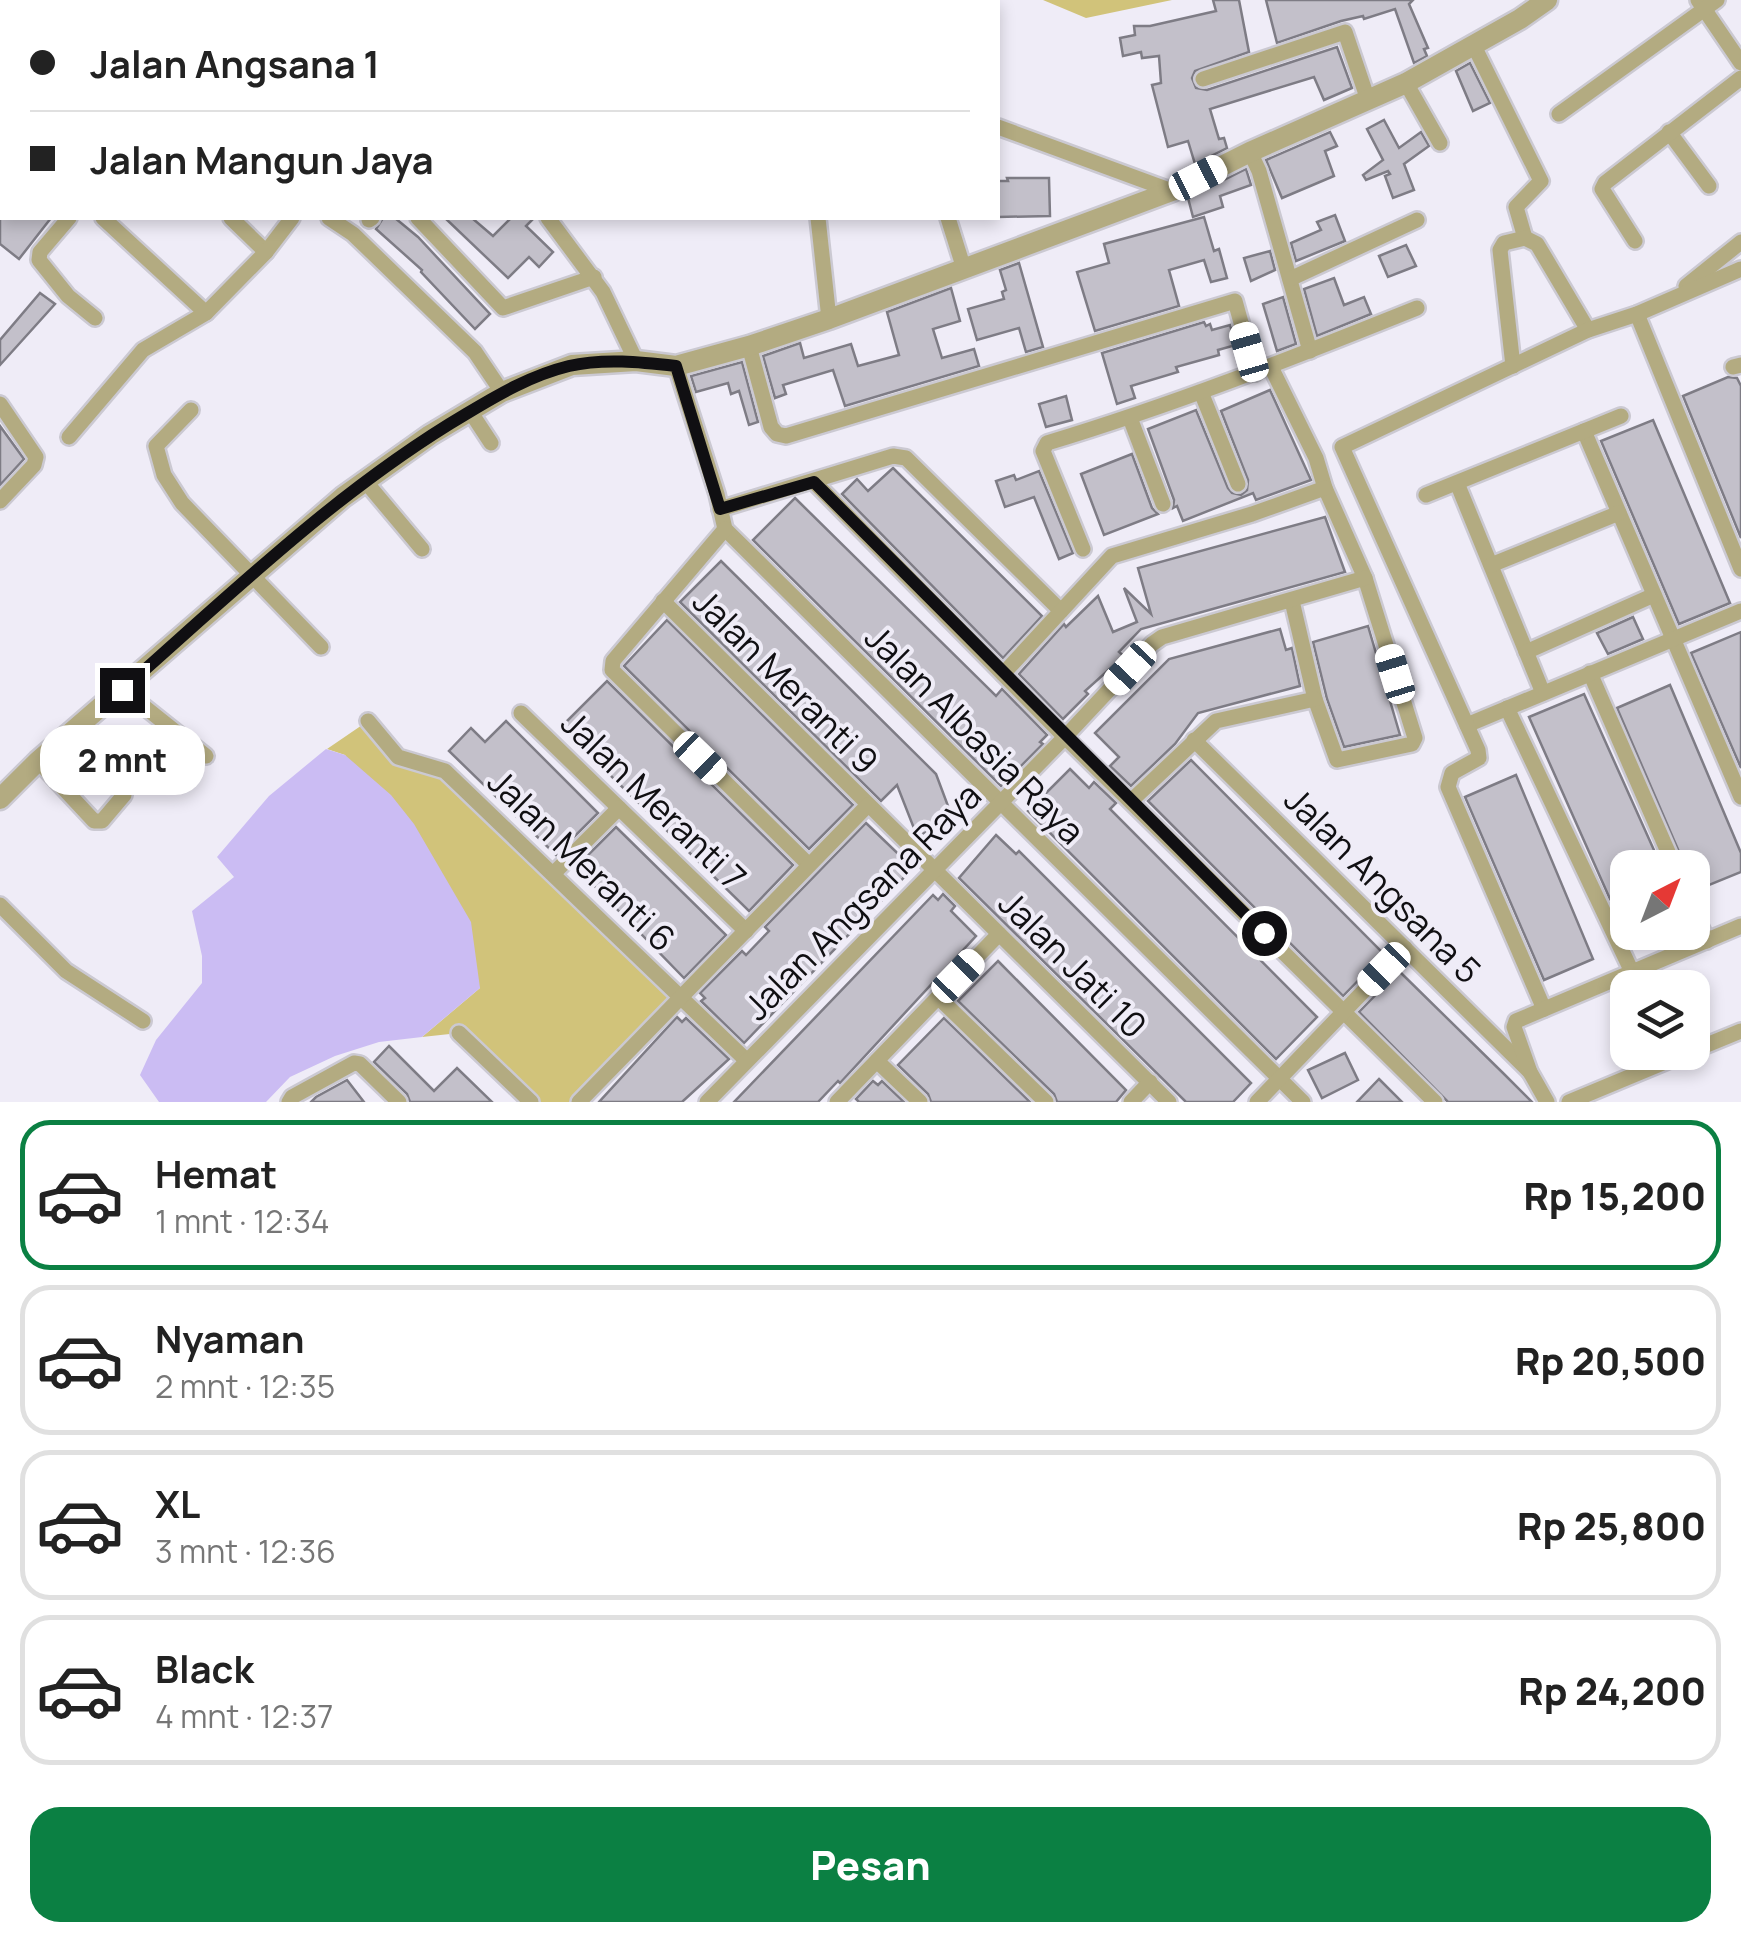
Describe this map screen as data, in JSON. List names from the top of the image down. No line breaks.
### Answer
{"streets":{"street":["Jalan Meranti 9","Jalan Albasia Raya","Jalan Meranti 7","Jalan Meranti 6","Jalan Angsana 5","Jalan Angsana Raya","Jalan Jati 10"]},"crossings":[["Jalan Meranti 9","Jalan Albasia Raya"],["Jalan Meranti 9","Jalan Angsana Raya"],["Jalan Meranti 9","Jalan Jati 10"],["Jalan Albasia Raya","Jalan Angsana Raya"],["Jalan Meranti 6","Jalan Angsana Raya"],["Jalan Angsana Raya","Jalan Jati 10"]],"north":"top right","page":{"banner":["Jalan Angsana 1","Jalan Mangun Jaya"],"bubble":"2 mnt","list":[{"name":"Hemat","note":"1 mnt · 12:34","value":"Rp 15,200"},{"name":"Nyaman","note":"2 mnt · 12:35","value":"Rp 20,500"},{"name":"XL","note":"3 mnt · 12:36","value":"Rp 25,800"},{"name":"Black","note":"4 mnt · 12:37","value":"Rp 24,200"}],"buttons":"Pesan"}}
